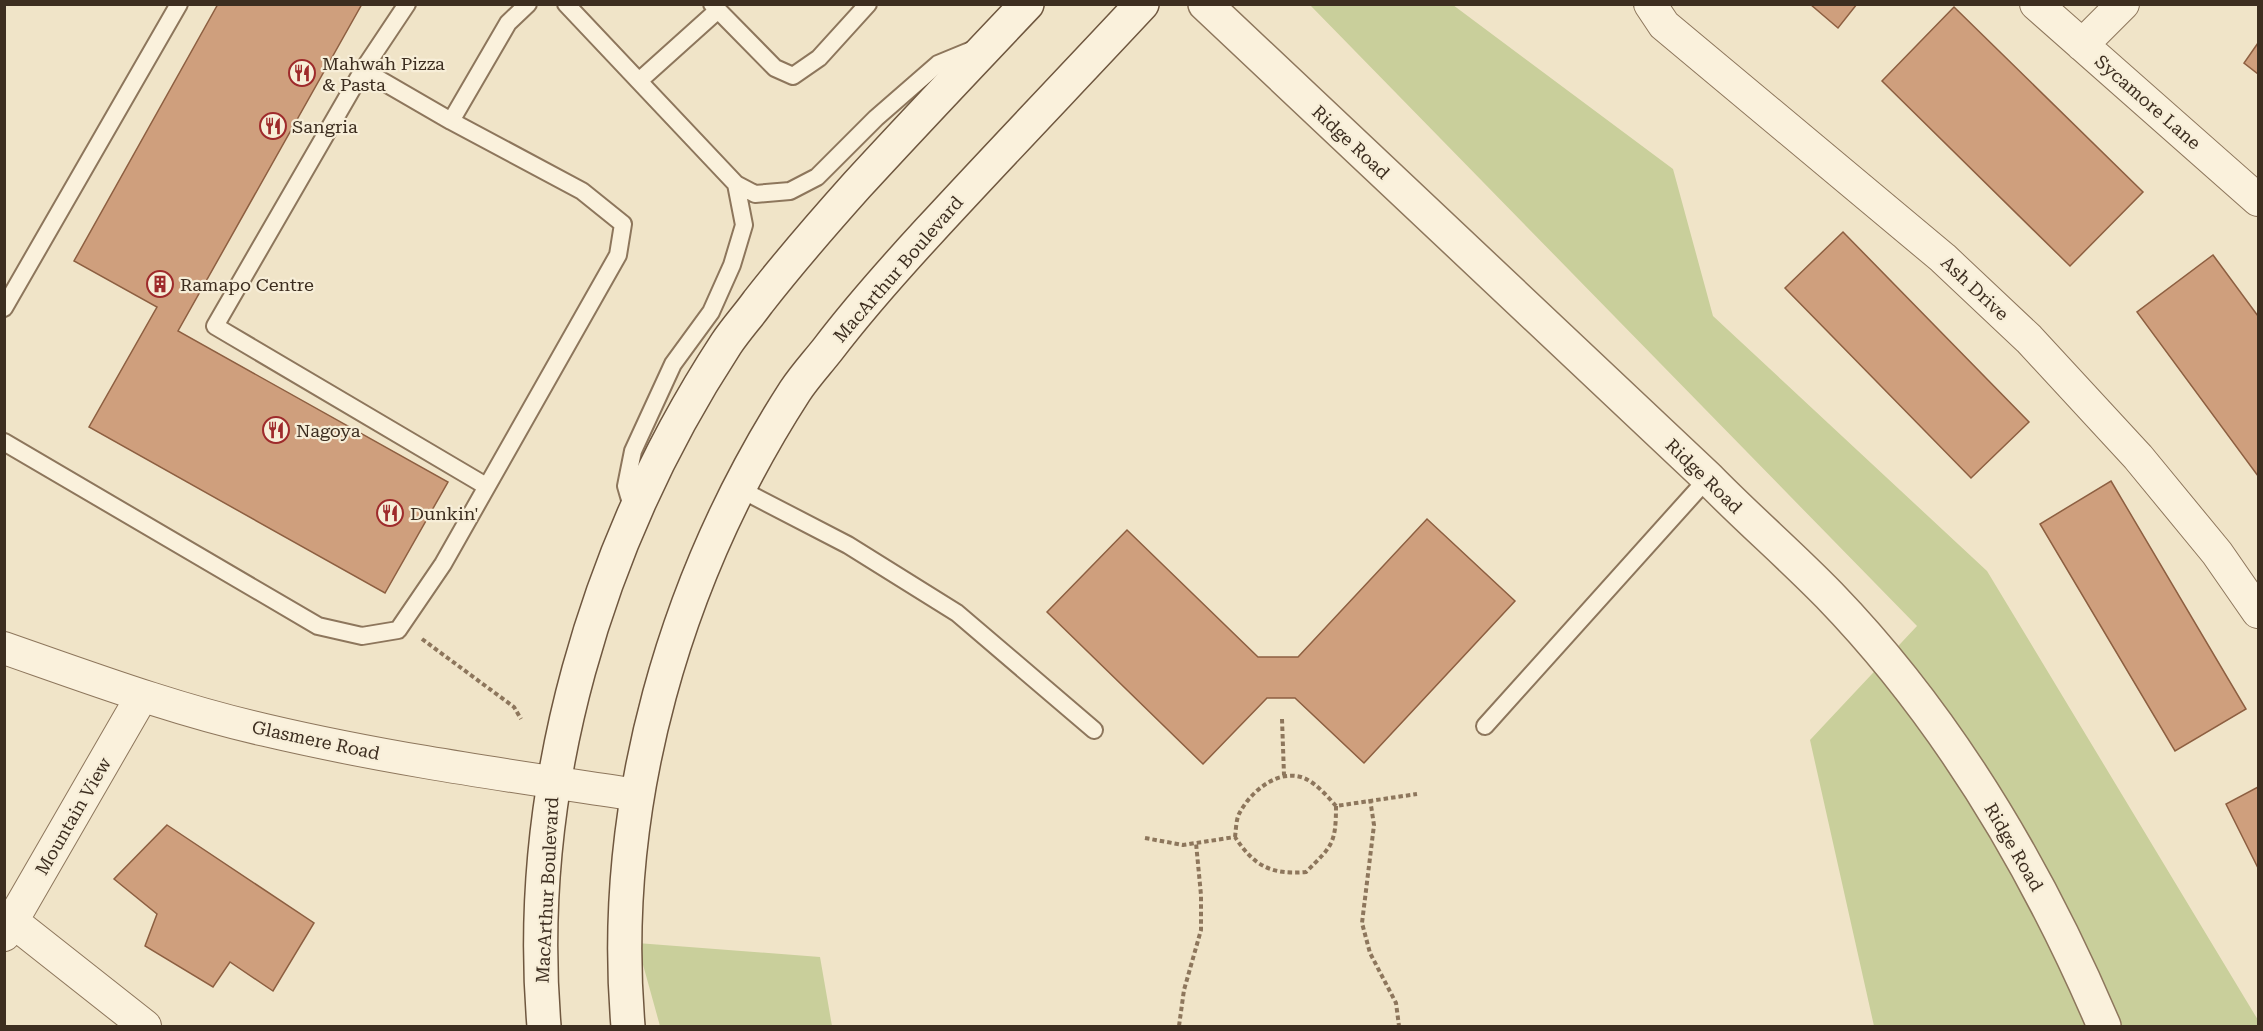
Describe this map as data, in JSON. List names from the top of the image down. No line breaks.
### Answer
{"streets":{"main road":["Ridge Road","MacArthur Boulevard"],"street":["Sycamore Lane","Ash Drive","Glasmere Road","Mountain View"]},"crossings":[["MacArthur Boulevard","Glasmere Road"],["Glasmere Road","Mountain View"]],"places":{"restaurant":["Mahwah Pizza & Pasta","Sangria","Nagoya","Dunkin'"],"building":["Ramapo Centre"]}}
